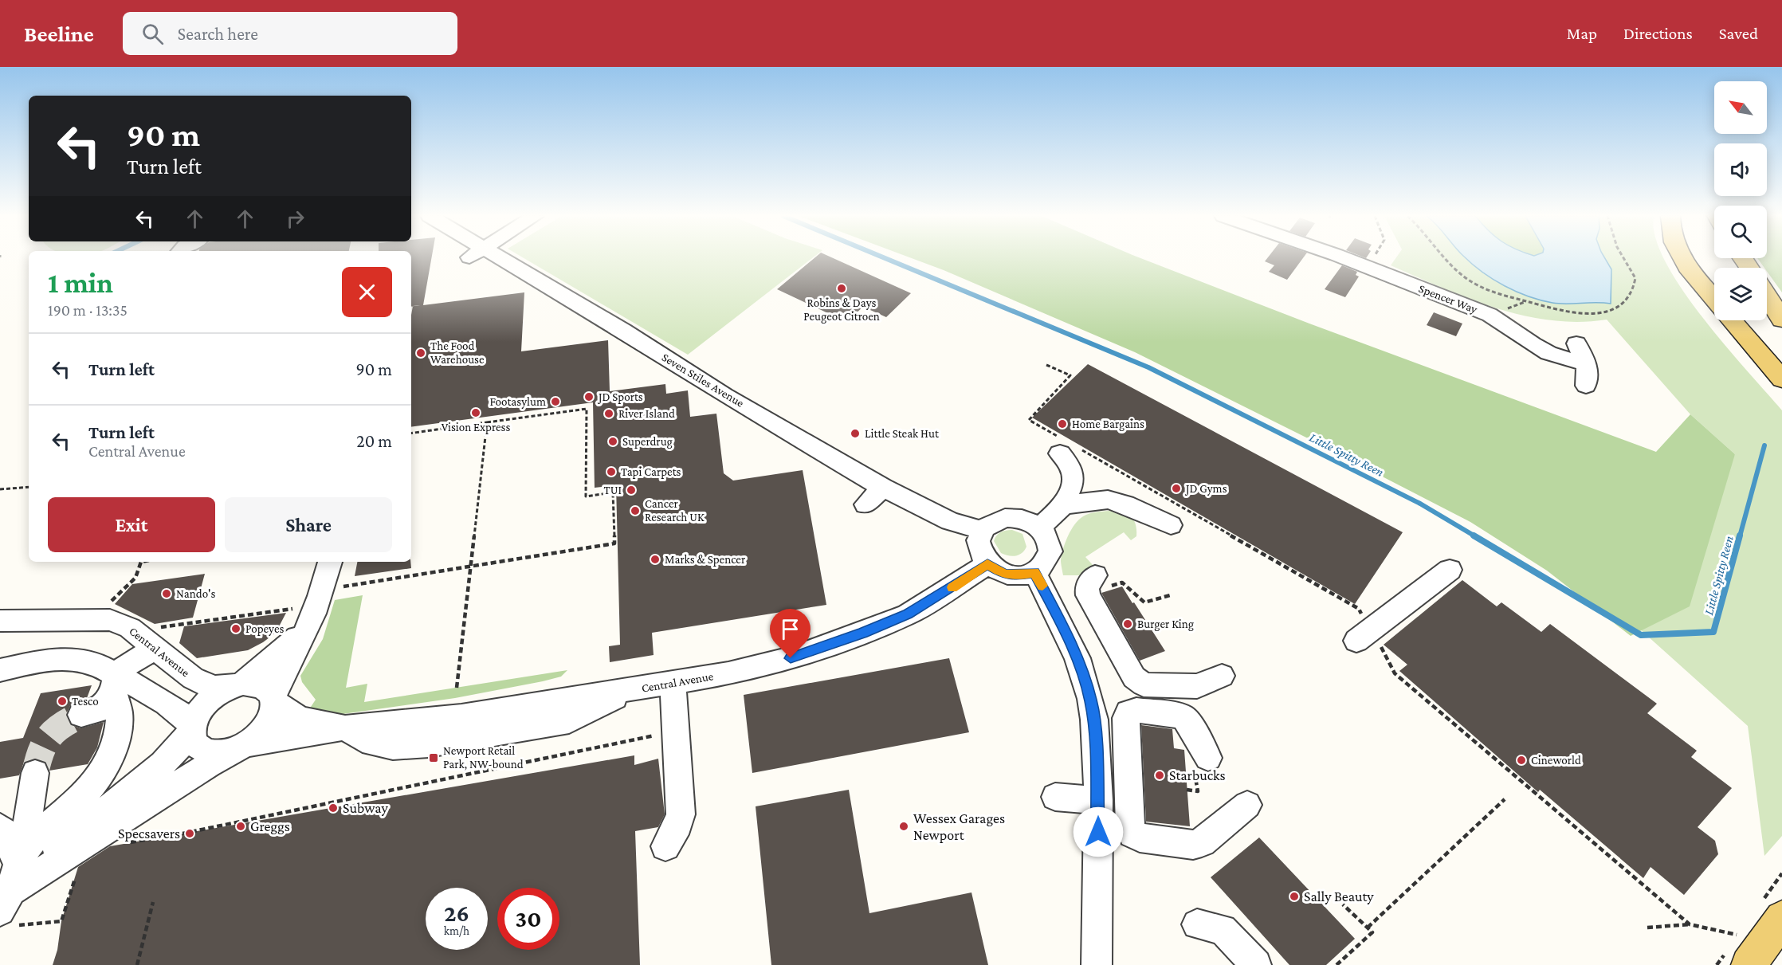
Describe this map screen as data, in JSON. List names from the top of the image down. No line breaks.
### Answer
{"streets":{"street":["Spencer Way","Seven Stiles Avenue","Central Avenue"]},"crossings":[["Seven Stiles Avenue","Central Avenue"]],"water":["Little Spitty Reen"],"places":{"other":["Robins & Days Peugeot Citroen","The Food Warehouse","JD Sports","Footasylum","Vision Express","River Island","Home Bargains","Little Steak Hut","Superdrug","Tapi Carpets","JD Gyms","TUI","Cancer Research UK","Marks & Spencer","Nando's","Burger King","Popeyes","Tesco","Cineworld","Starbucks","Subway","Greggs","Wessex Garages Newport","Specsavers","Sally Beauty"],"transit":["Newport Retail Park, NW-bound"]},"north":"top left","page":{"header":"Beeline","search":"Search here","nav":["Map","Directions","Saved"],"turn":["90 m","Turn left"],"heading":["1 min","190 m · 13:35"],"list":[{"name":"Turn left","value":"90 m"},{"name":"Turn left","note":"Central Avenue","value":"20 m"}],"buttons":["Exit","Share"],"speed":"26 km/h","limit":"30"}}
